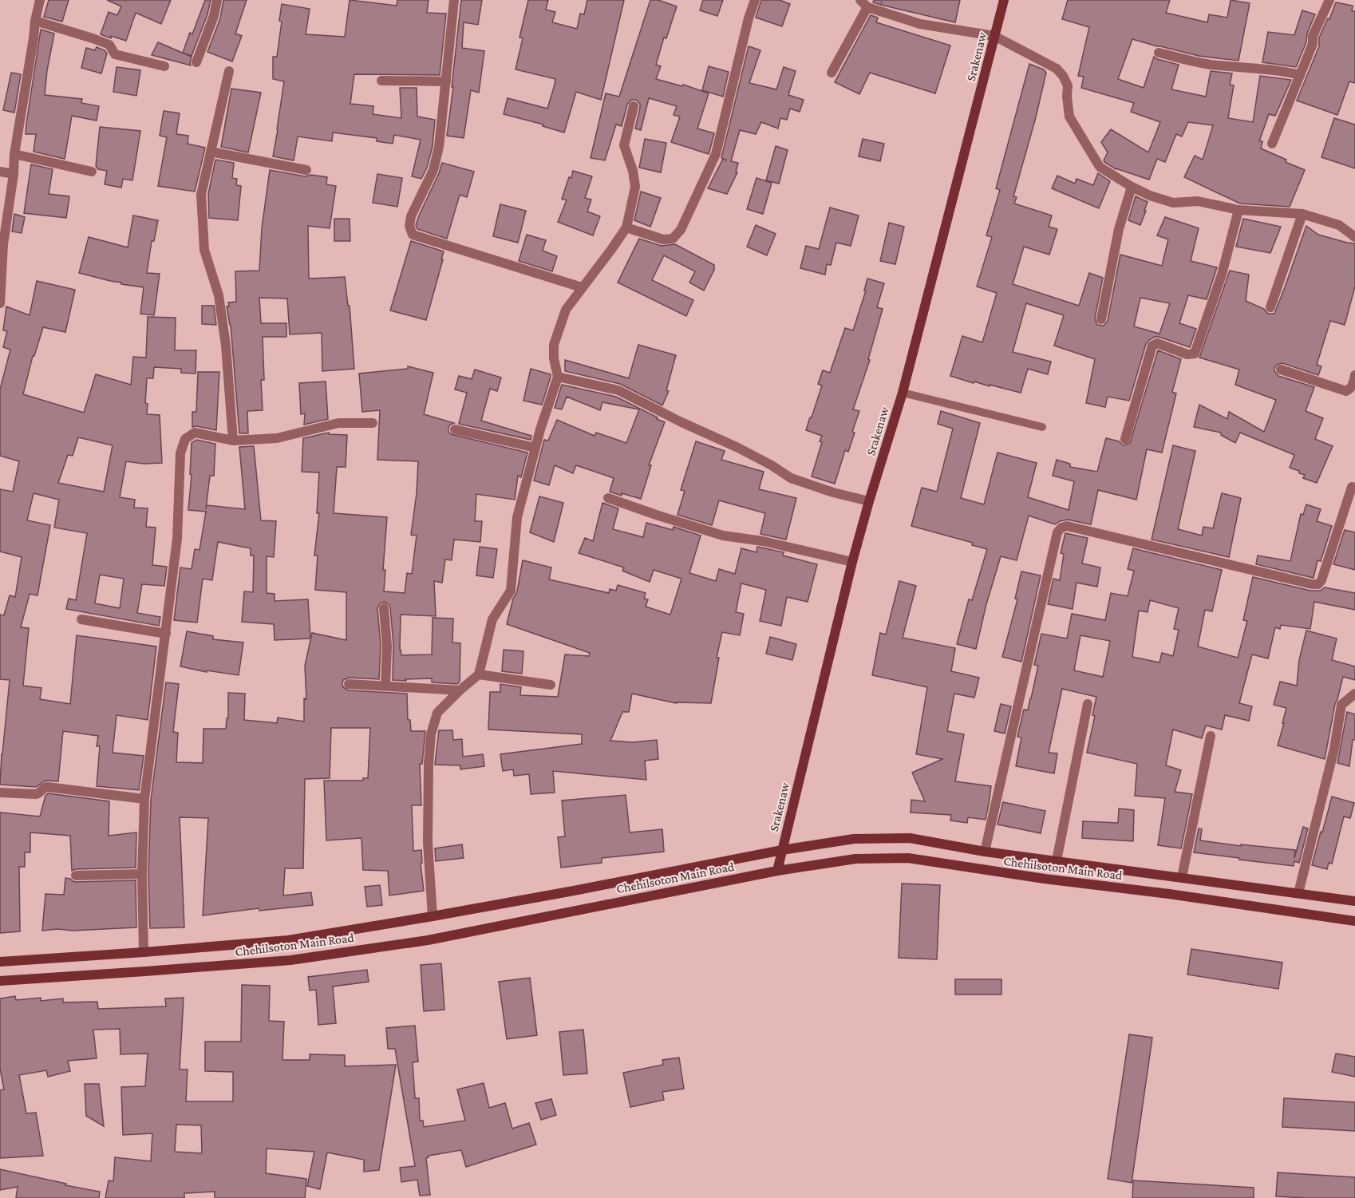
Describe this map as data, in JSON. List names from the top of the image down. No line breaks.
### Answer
{"streets":{"main road":["Srakenaw","Chehilsoton Main Road"]},"crossings":[["Srakenaw","Chehilsoton Main Road"]]}
